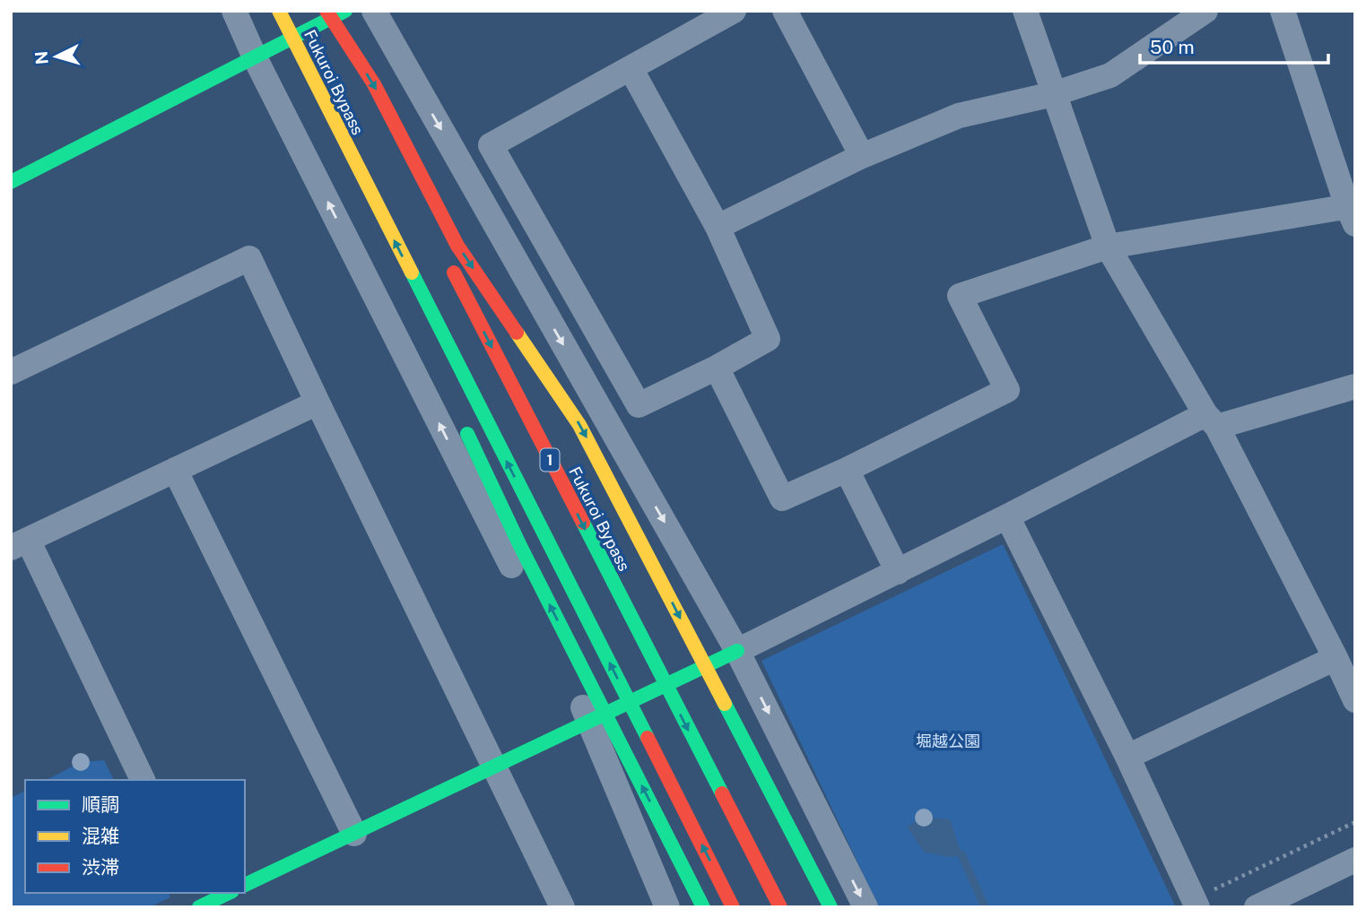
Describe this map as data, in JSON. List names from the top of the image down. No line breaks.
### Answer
{"streets":{"main road":["Fukuroi Bypass","1"]},"parks":["堀越公園"],"legend":["順調","混雑","渋滞"],"scale_bar":"50 m","north":"left"}
